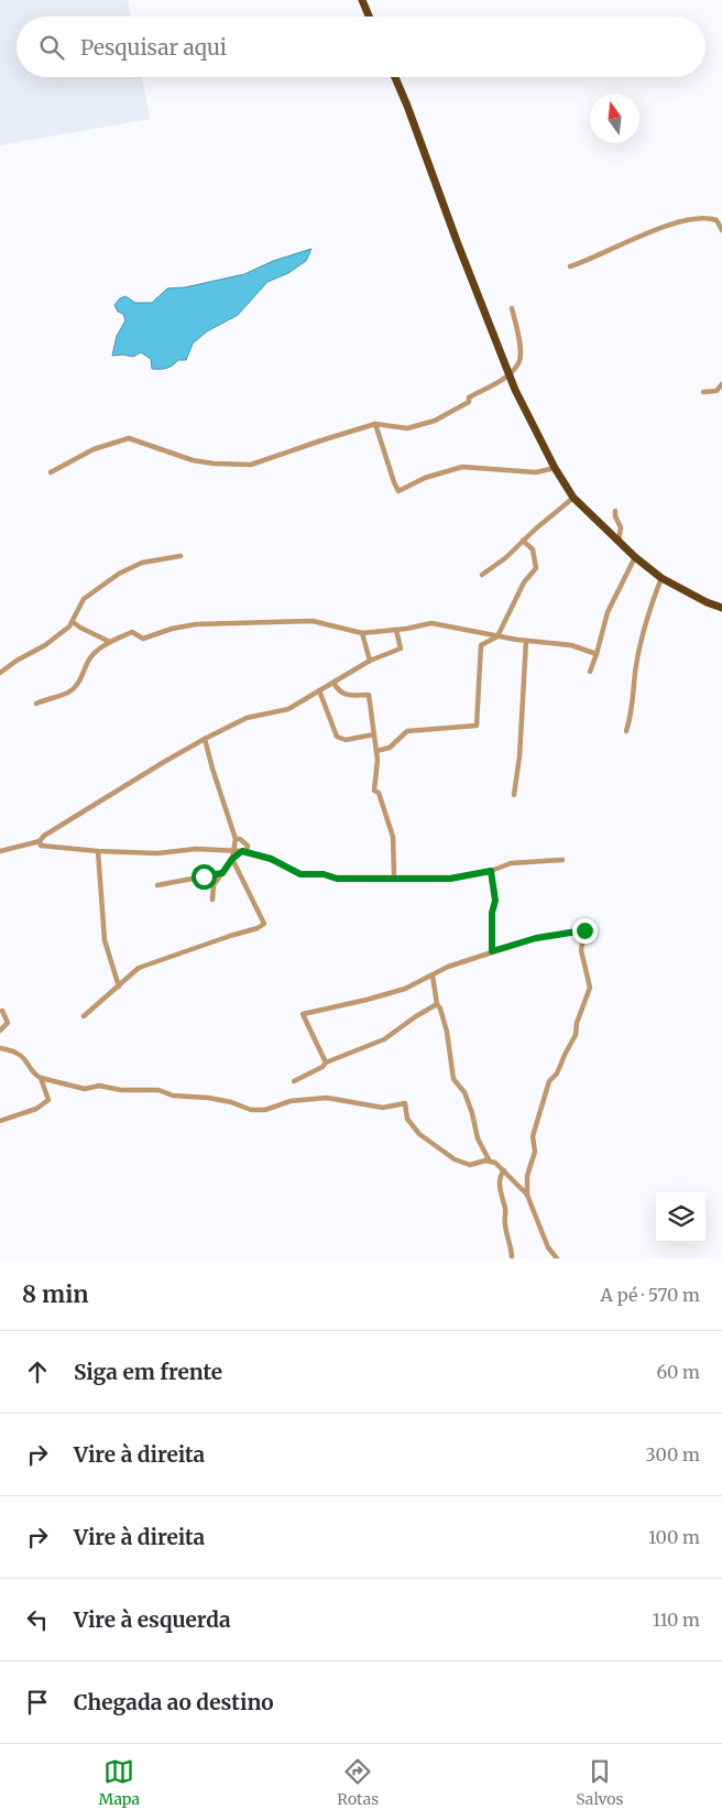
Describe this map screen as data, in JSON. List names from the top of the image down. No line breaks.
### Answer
{"north":"top","page":{"search":"Pesquisar aqui","heading":["8 min","A pé · 570 m"],"list":[["Siga em frente","60 m"],["Vire à direita","300 m"],["Vire à direita","100 m"],["Vire à esquerda","110 m"],"Chegada ao destino"],"nav":["Mapa","Rotas","Salvos"]}}
